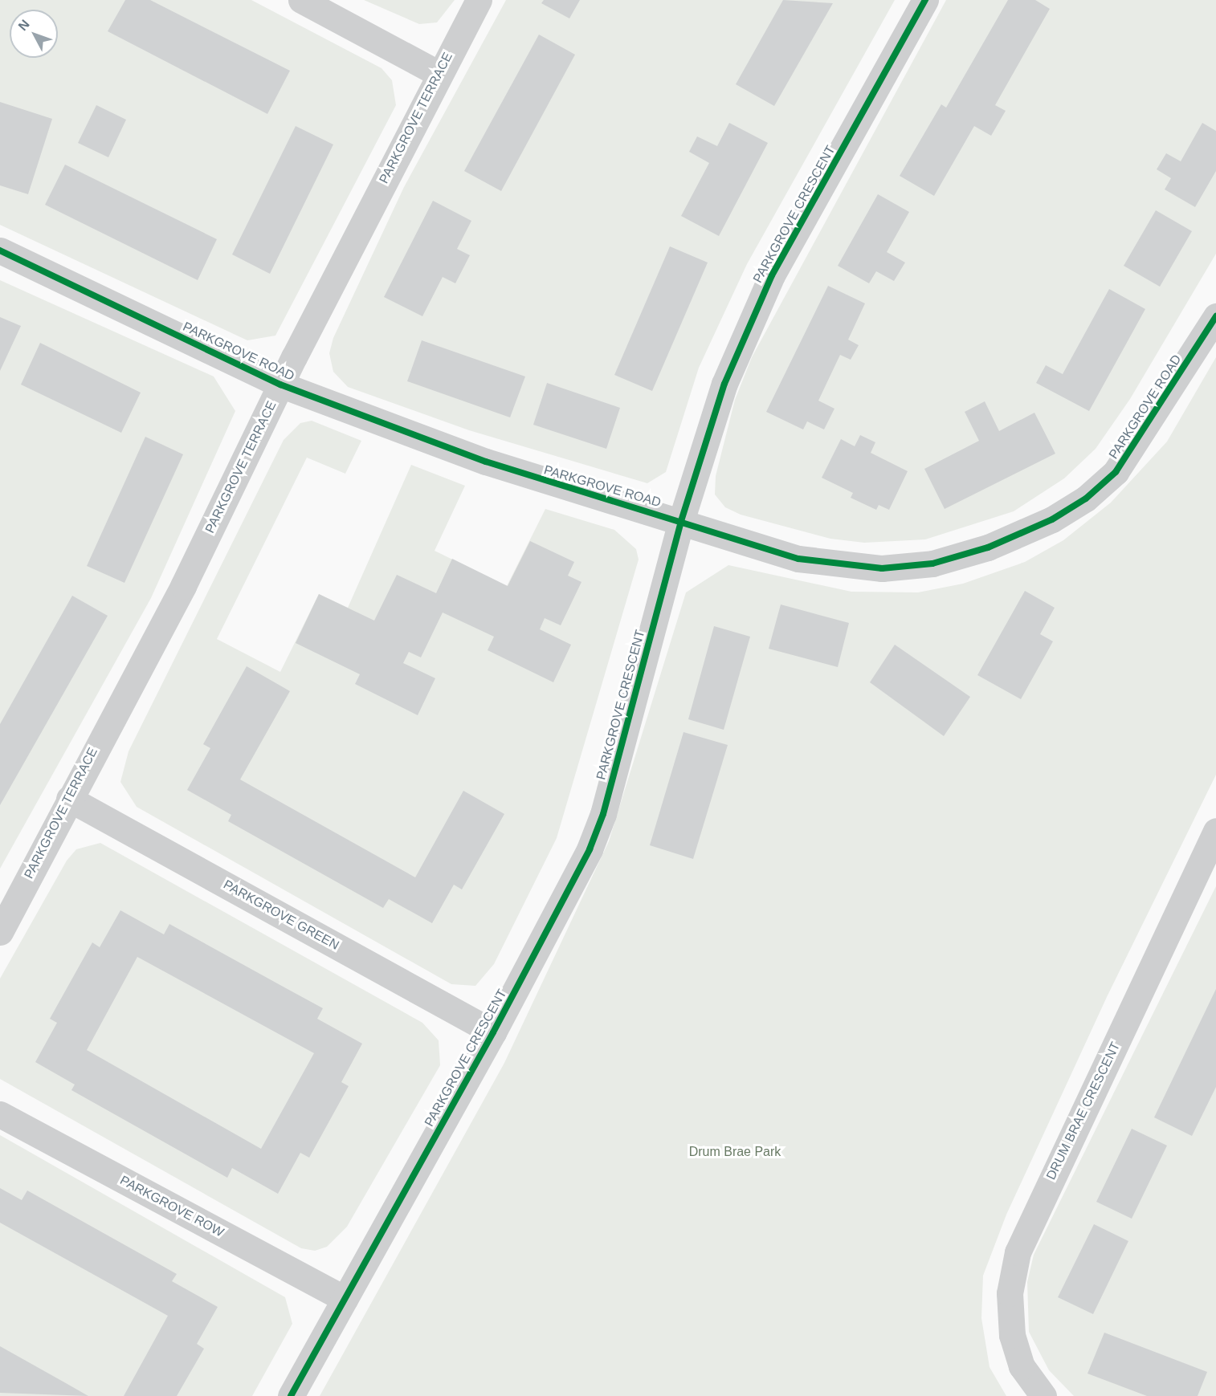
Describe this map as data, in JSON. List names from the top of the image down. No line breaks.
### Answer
{"streets":{"street":["PARKGROVE TERRACE","PARKGROVE CRESCENT","PARKGROVE ROAD","PARKGROVE GREEN","DRUM BRAE CRESCENT","PARKGROVE ROW"]},"crossings":[["PARKGROVE TERRACE","PARKGROVE ROAD"],["PARKGROVE TERRACE","PARKGROVE GREEN"],["PARKGROVE CRESCENT","PARKGROVE ROAD"],["PARKGROVE CRESCENT","PARKGROVE GREEN"],["PARKGROVE CRESCENT","PARKGROVE ROW"]],"parks":["Drum Brae Park"],"north":"top left"}
